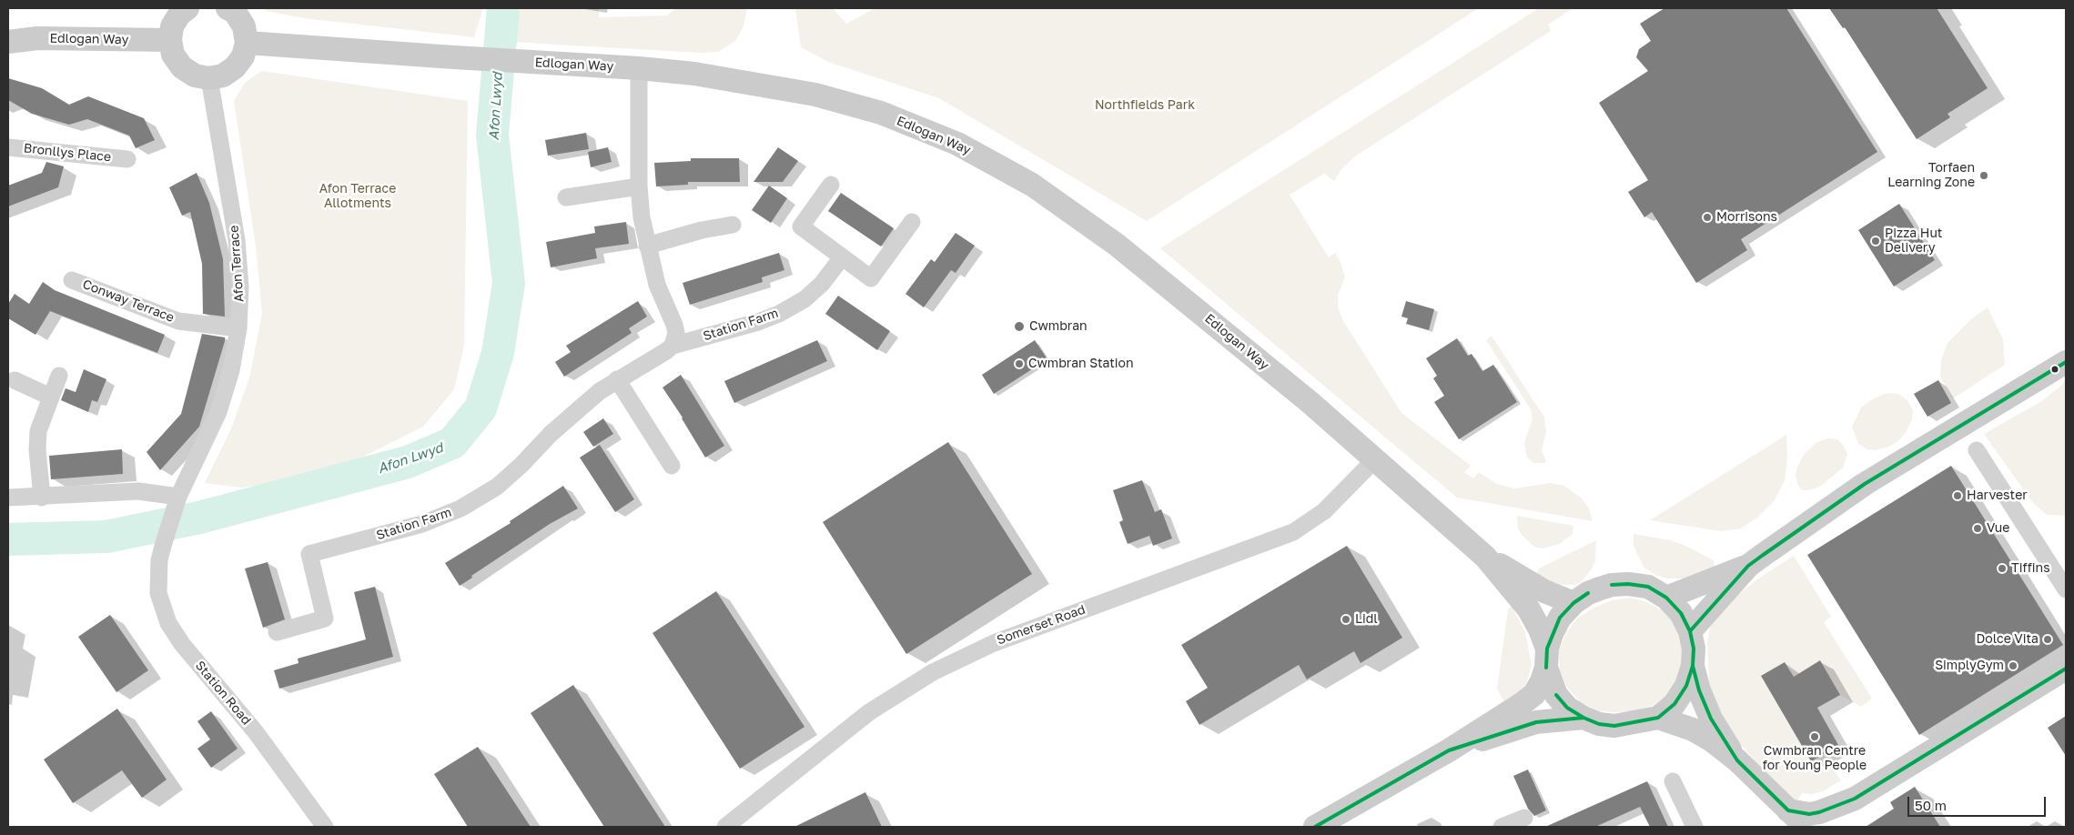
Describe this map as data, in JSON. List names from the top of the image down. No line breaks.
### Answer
{"streets":{"street":["Edlogan Way","Bronllys Place","Afon Terrace","Conway Terrace","Station Farm","Somerset Road","Station Road"]},"crossings":[["Edlogan Way","Somerset Road"],["Afon Terrace","Conway Terrace"],["Afon Terrace","Station Road"]],"water":["Afon Lwyd"],"parks":["Northfields Park","Afon Terrace Allotments"],"places":["Torfaen Learning Zone","Morrisons","Pizza Hut Delivery","Cwmbran","Cwmbran Station","Harvester","Vue","Tiffins","Lidl","Dolce Vita","SimplyGym","Cwmbran Centre for Young People"],"scale_bar":"50 m"}
